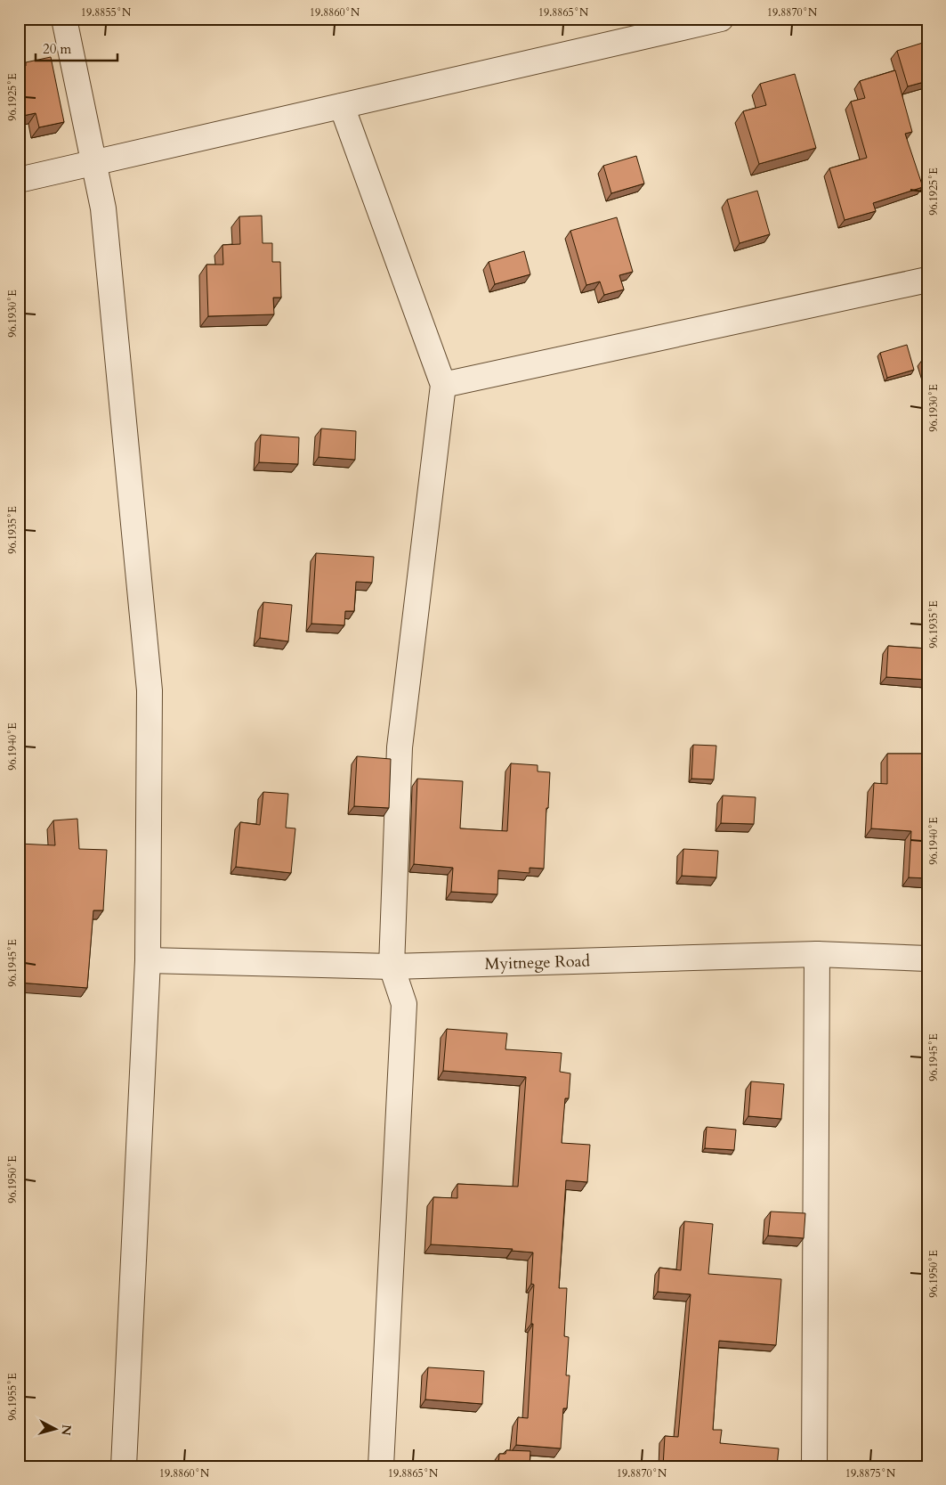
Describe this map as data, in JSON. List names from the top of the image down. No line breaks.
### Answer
{"streets":{"street":["Myitnege Road"]},"scale_bar":"20 m","north":"right","coordinates":["19.8855°N","19.8860°N","19.8865°N","19.8870°N","96.1925°E","96.1930°E","96.1935°E","96.1940°E","96.1945°E","96.1950°E","96.1955°E","19.8875°N"]}
